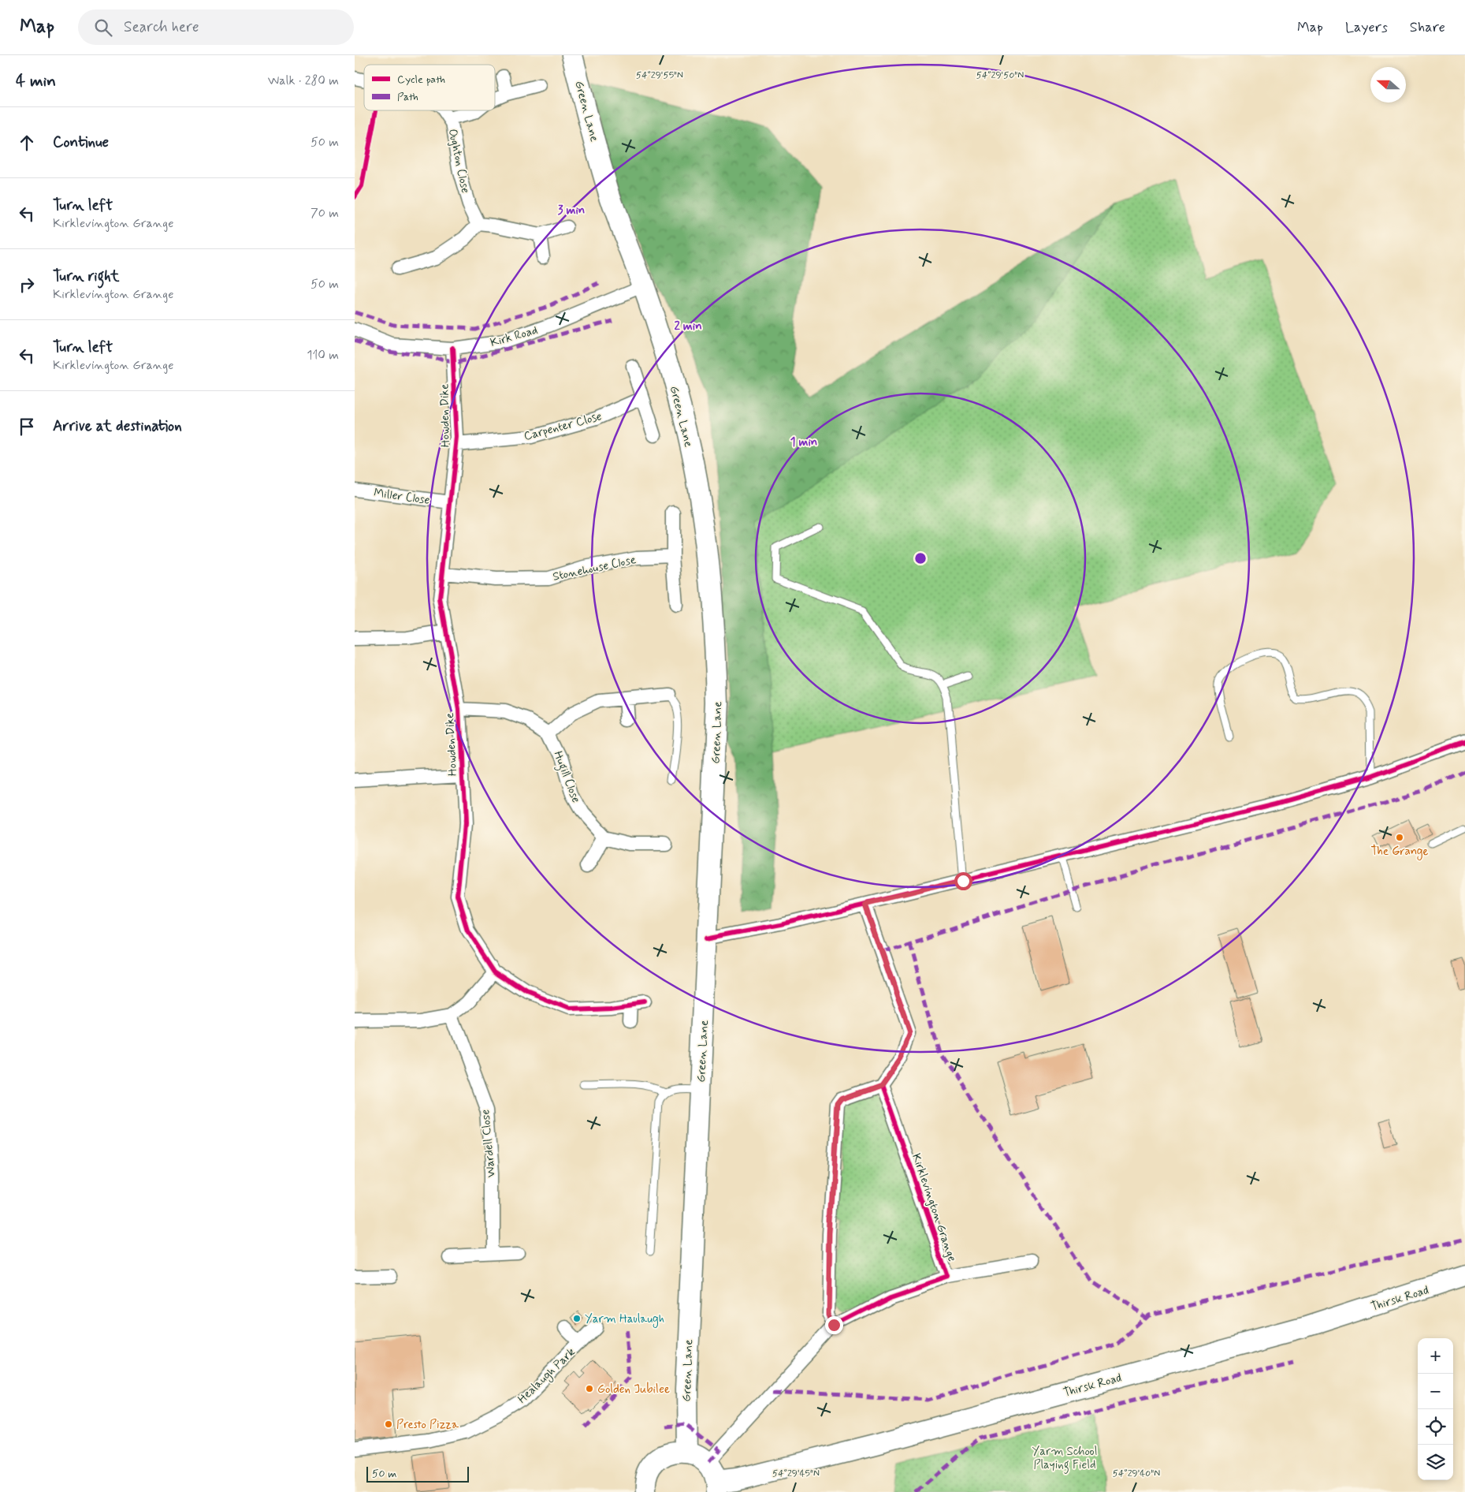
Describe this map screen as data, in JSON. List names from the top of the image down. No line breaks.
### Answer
{"streets":{"main road":["Green Lane","Thirsk Road"],"street":["Oughton Close","Kirk Road","Howden Dike","Carpenter Close","Miller Close","Stonehouse Close","Hugill Close","Wardell Close","Kirklevington Grange","Healaugh Park"]},"crossings":[["Green Lane","Kirk Road"],["Kirk Road","Howden Dike"],["Howden Dike","Carpenter Close"],["Howden Dike","Miller Close"],["Howden Dike","Stonehouse Close"],["Kirklevington Grange","Thirsk Road"]],"parks":["Yarm School Playing Field"],"places":["The Grange","Yarm Haulaugh","Golden Jubilee","Presto Pizza"],"legend":["Cycle path","Path"],"scale_bar":"50 m","north":"left","page":{"header":"Map","search":"Search here","nav":["Map","Layers","Share"],"heading":["4 min","Walk · 280 m"],"list":[["Continue","50 m"],["Turn left","Kirklevington Grange","70 m"],["Turn right","Kirklevington Grange","50 m"],["Turn left","Kirklevington Grange","110 m"],"Arrive at destination"],"map_buttons":["+","−"],"scale":"50 m"},"coordinates":["54°29'55\"N","54°29'50\"N","54°29'45\"N","54°29'40\"N"],"rings":["3 min","2 min","1 min"]}
